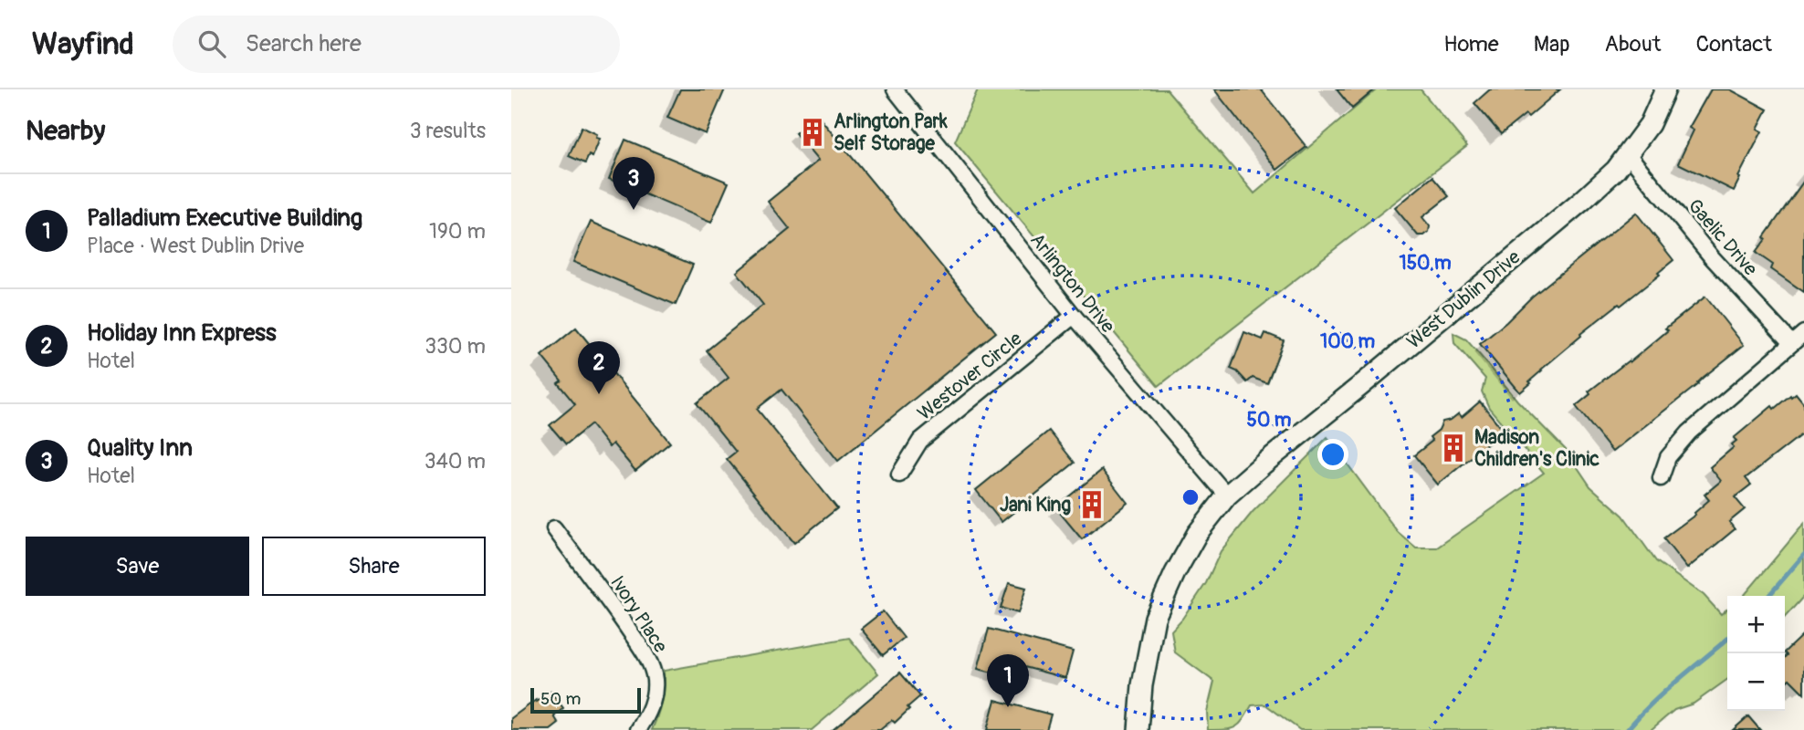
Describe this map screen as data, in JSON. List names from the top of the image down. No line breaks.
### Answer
{"streets":{"street":["Gaelic Drive","Arlington Drive","West Dublin Drive","Westover Circle","Ivory Place"]},"crossings":[["Gaelic Drive","West Dublin Drive"],["Arlington Drive","West Dublin Drive"],["Arlington Drive","Westover Circle"]],"places":{"building":["Arlington Park Self Storage","Madison Children's Clinic","Jani King"]},"scale_bar":"50 m","page":{"header":"Wayfind","search":"Search here","nav":["Home","Map","About","Contact"],"heading":["Nearby","3 results"],"pins":["3","2","1"],"list":[{"mark":"1","name":"Palladium Executive Building","note":"Place · West Dublin Drive","value":"190 m"},{"mark":"2","name":"Holiday Inn Express","note":"Hotel","value":"330 m"},{"mark":"3","name":"Quality Inn","note":"Hotel","value":"340 m"}],"buttons":["Save","Share"],"map_buttons":["+","−"],"scale":"50 m"},"rings":["150 m","100 m","50 m"]}
